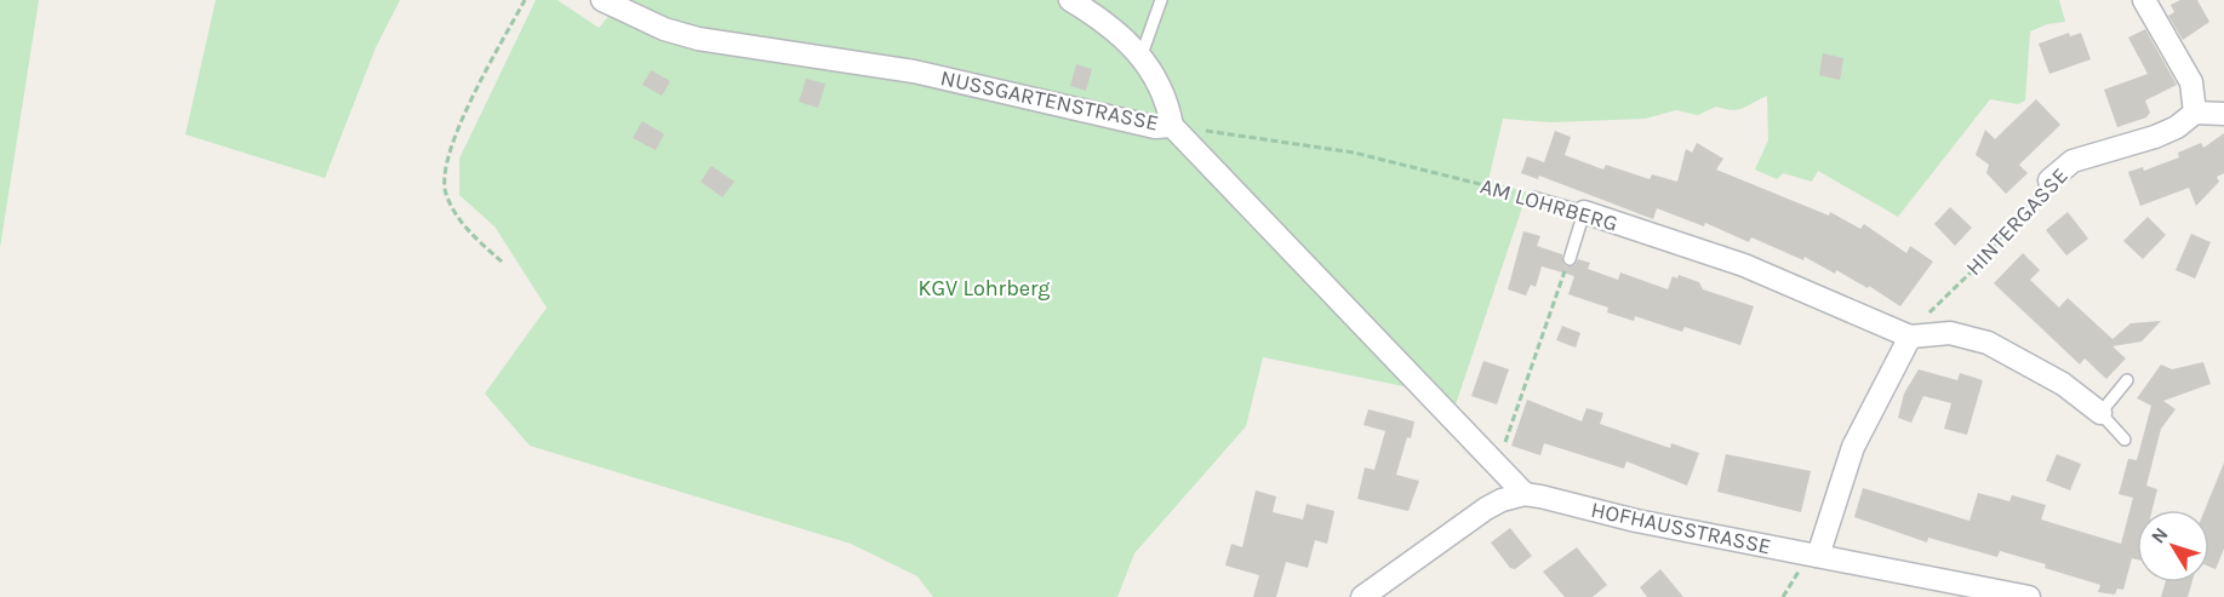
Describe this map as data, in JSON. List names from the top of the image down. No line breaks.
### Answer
{"streets":{"street":["NUSSGARTENSTRASSE","AM LOHRBERG","HINTERGASSE","HOFHAUSSTRASSE"]},"crossings":[["NUSSGARTENSTRASSE","AM LOHRBERG"],["NUSSGARTENSTRASSE","HOFHAUSSTRASSE"]],"parks":["KGV Lohrberg"],"north":"top left"}
